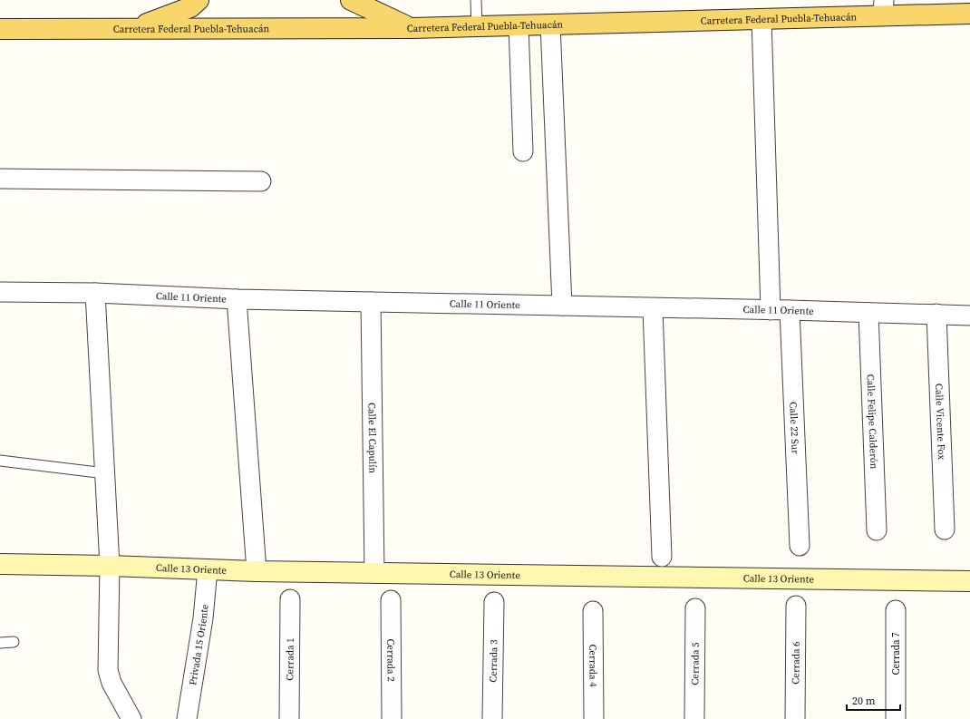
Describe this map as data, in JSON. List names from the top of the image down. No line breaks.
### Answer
{"streets":{"main road":["Carretera Federal Puebla-Tehuacán"],"street":["Calle 11 Oriente","Calle Felipe Calderón","Calle Vicente Fox","Calle 22 Sur","Calle El Capulín","Calle 13 Oriente","Privada 15 Oriente","Cerrada 7","Cerrada 1","Cerrada 2","Cerrada 3","Cerrada 6","Cerrada 5","Cerrada 4"]},"crossings":[["Calle 11 Oriente","Calle Felipe Calderón"],["Calle 11 Oriente","Calle Vicente Fox"],["Calle 11 Oriente","Calle 22 Sur"],["Calle 11 Oriente","Calle El Capulín"],["Calle El Capulín","Calle 13 Oriente"],["Calle 13 Oriente","Privada 15 Oriente"]],"scale_bar":"20 m"}
